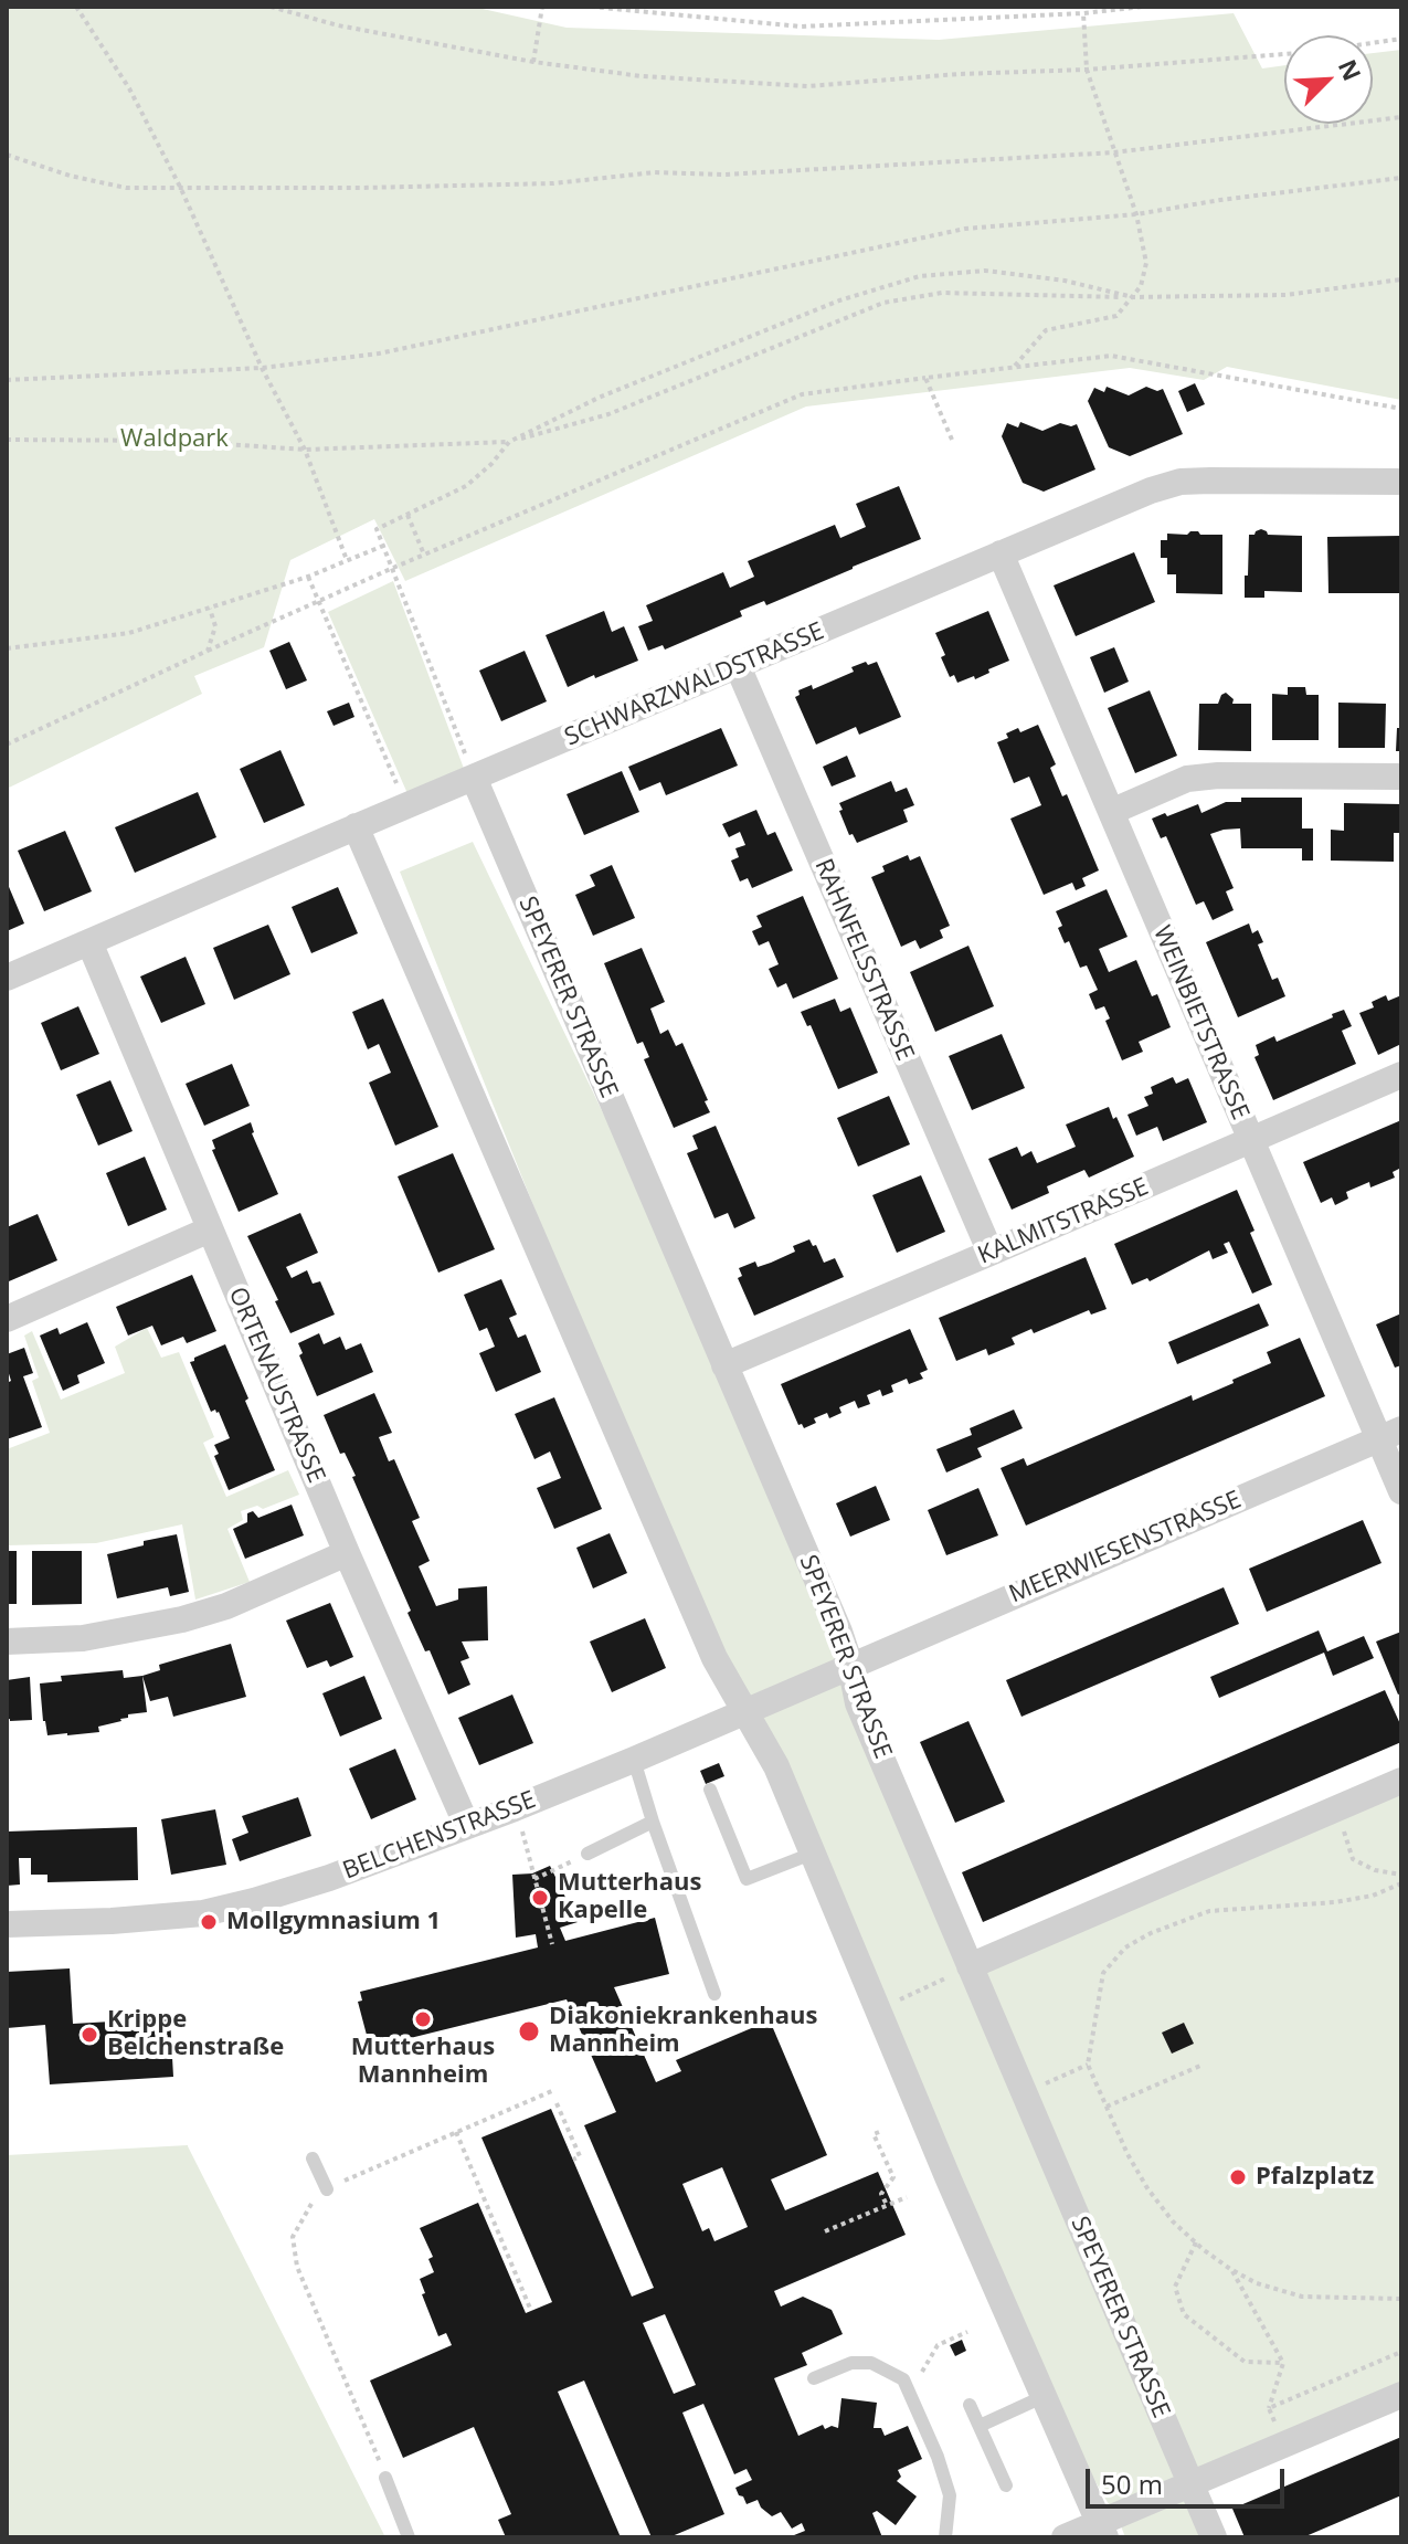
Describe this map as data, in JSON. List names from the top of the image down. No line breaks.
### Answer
{"streets":{"street":["SCHWARZWALDSTRASSE","RAHNFELSSTRASSE","SPEYERER STRASSE","WEINBIETSTRASSE","KALMITSTRASSE","ORTENAUSTRASSE","MEERWIESENSTRASSE","BELCHENSTRASSE"]},"crossings":[["SCHWARZWALDSTRASSE","RAHNFELSSTRASSE"],["SCHWARZWALDSTRASSE","SPEYERER STRASSE"],["SCHWARZWALDSTRASSE","WEINBIETSTRASSE"],["SCHWARZWALDSTRASSE","ORTENAUSTRASSE"],["RAHNFELSSTRASSE","KALMITSTRASSE"],["SPEYERER STRASSE","KALMITSTRASSE"],["SPEYERER STRASSE","MEERWIESENSTRASSE"],["SPEYERER STRASSE","BELCHENSTRASSE"],["WEINBIETSTRASSE","KALMITSTRASSE"],["WEINBIETSTRASSE","MEERWIESENSTRASSE"],["ORTENAUSTRASSE","BELCHENSTRASSE"],["MEERWIESENSTRASSE","BELCHENSTRASSE"]],"parks":["Waldpark"],"places":["Mutterhaus Kapelle","Mollgymnasium 1","Mutterhaus Mannheim","Diakoniekrankenhaus Mannheim","Krippe Belchenstraße","Pfalzplatz"],"scale_bar":"50 m","north":"top right"}
